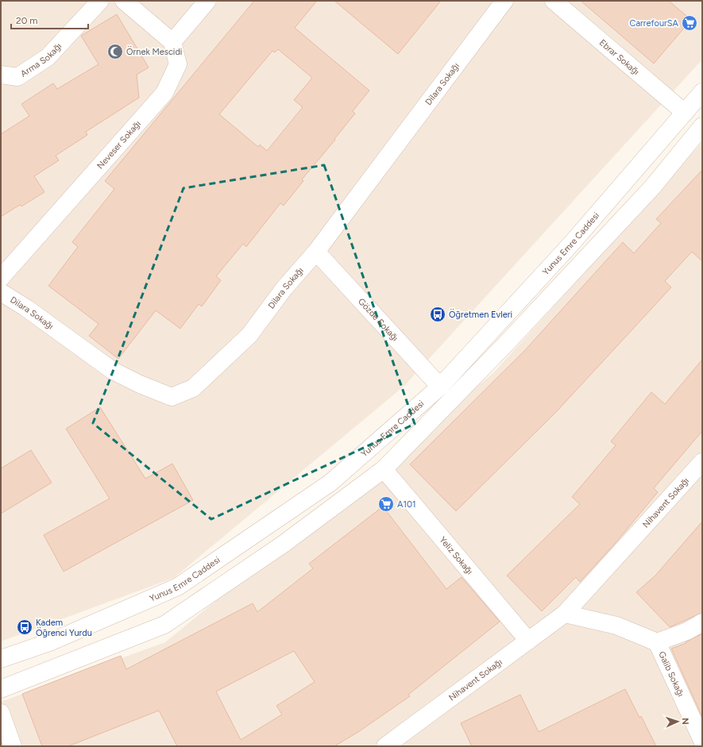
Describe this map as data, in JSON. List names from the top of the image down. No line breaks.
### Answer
{"streets":{"street":["Ebrar Sokağı","Arma Sokağı","Dilara Sokağı","Neveser Sokağı","Yunus Emre Caddesi","Gözde Sokağı","Nihavent Sokağı","Yeliz Sokağı","Galib Sokağı"]},"crossings":[["Ebrar Sokağı","Yunus Emre Caddesi"],["Dilara Sokağı","Gözde Sokağı"],["Yunus Emre Caddesi","Gözde Sokağı"],["Nihavent Sokağı","Yeliz Sokağı"]],"places":{"supermarket":["CarrefourSA","A101"],"mosque":["Örnek Mescidi"],"bus stop":["Öğretmen Evleri","Kadem Öğrenci Yurdu"]},"scale_bar":"20 m","north":"right"}
